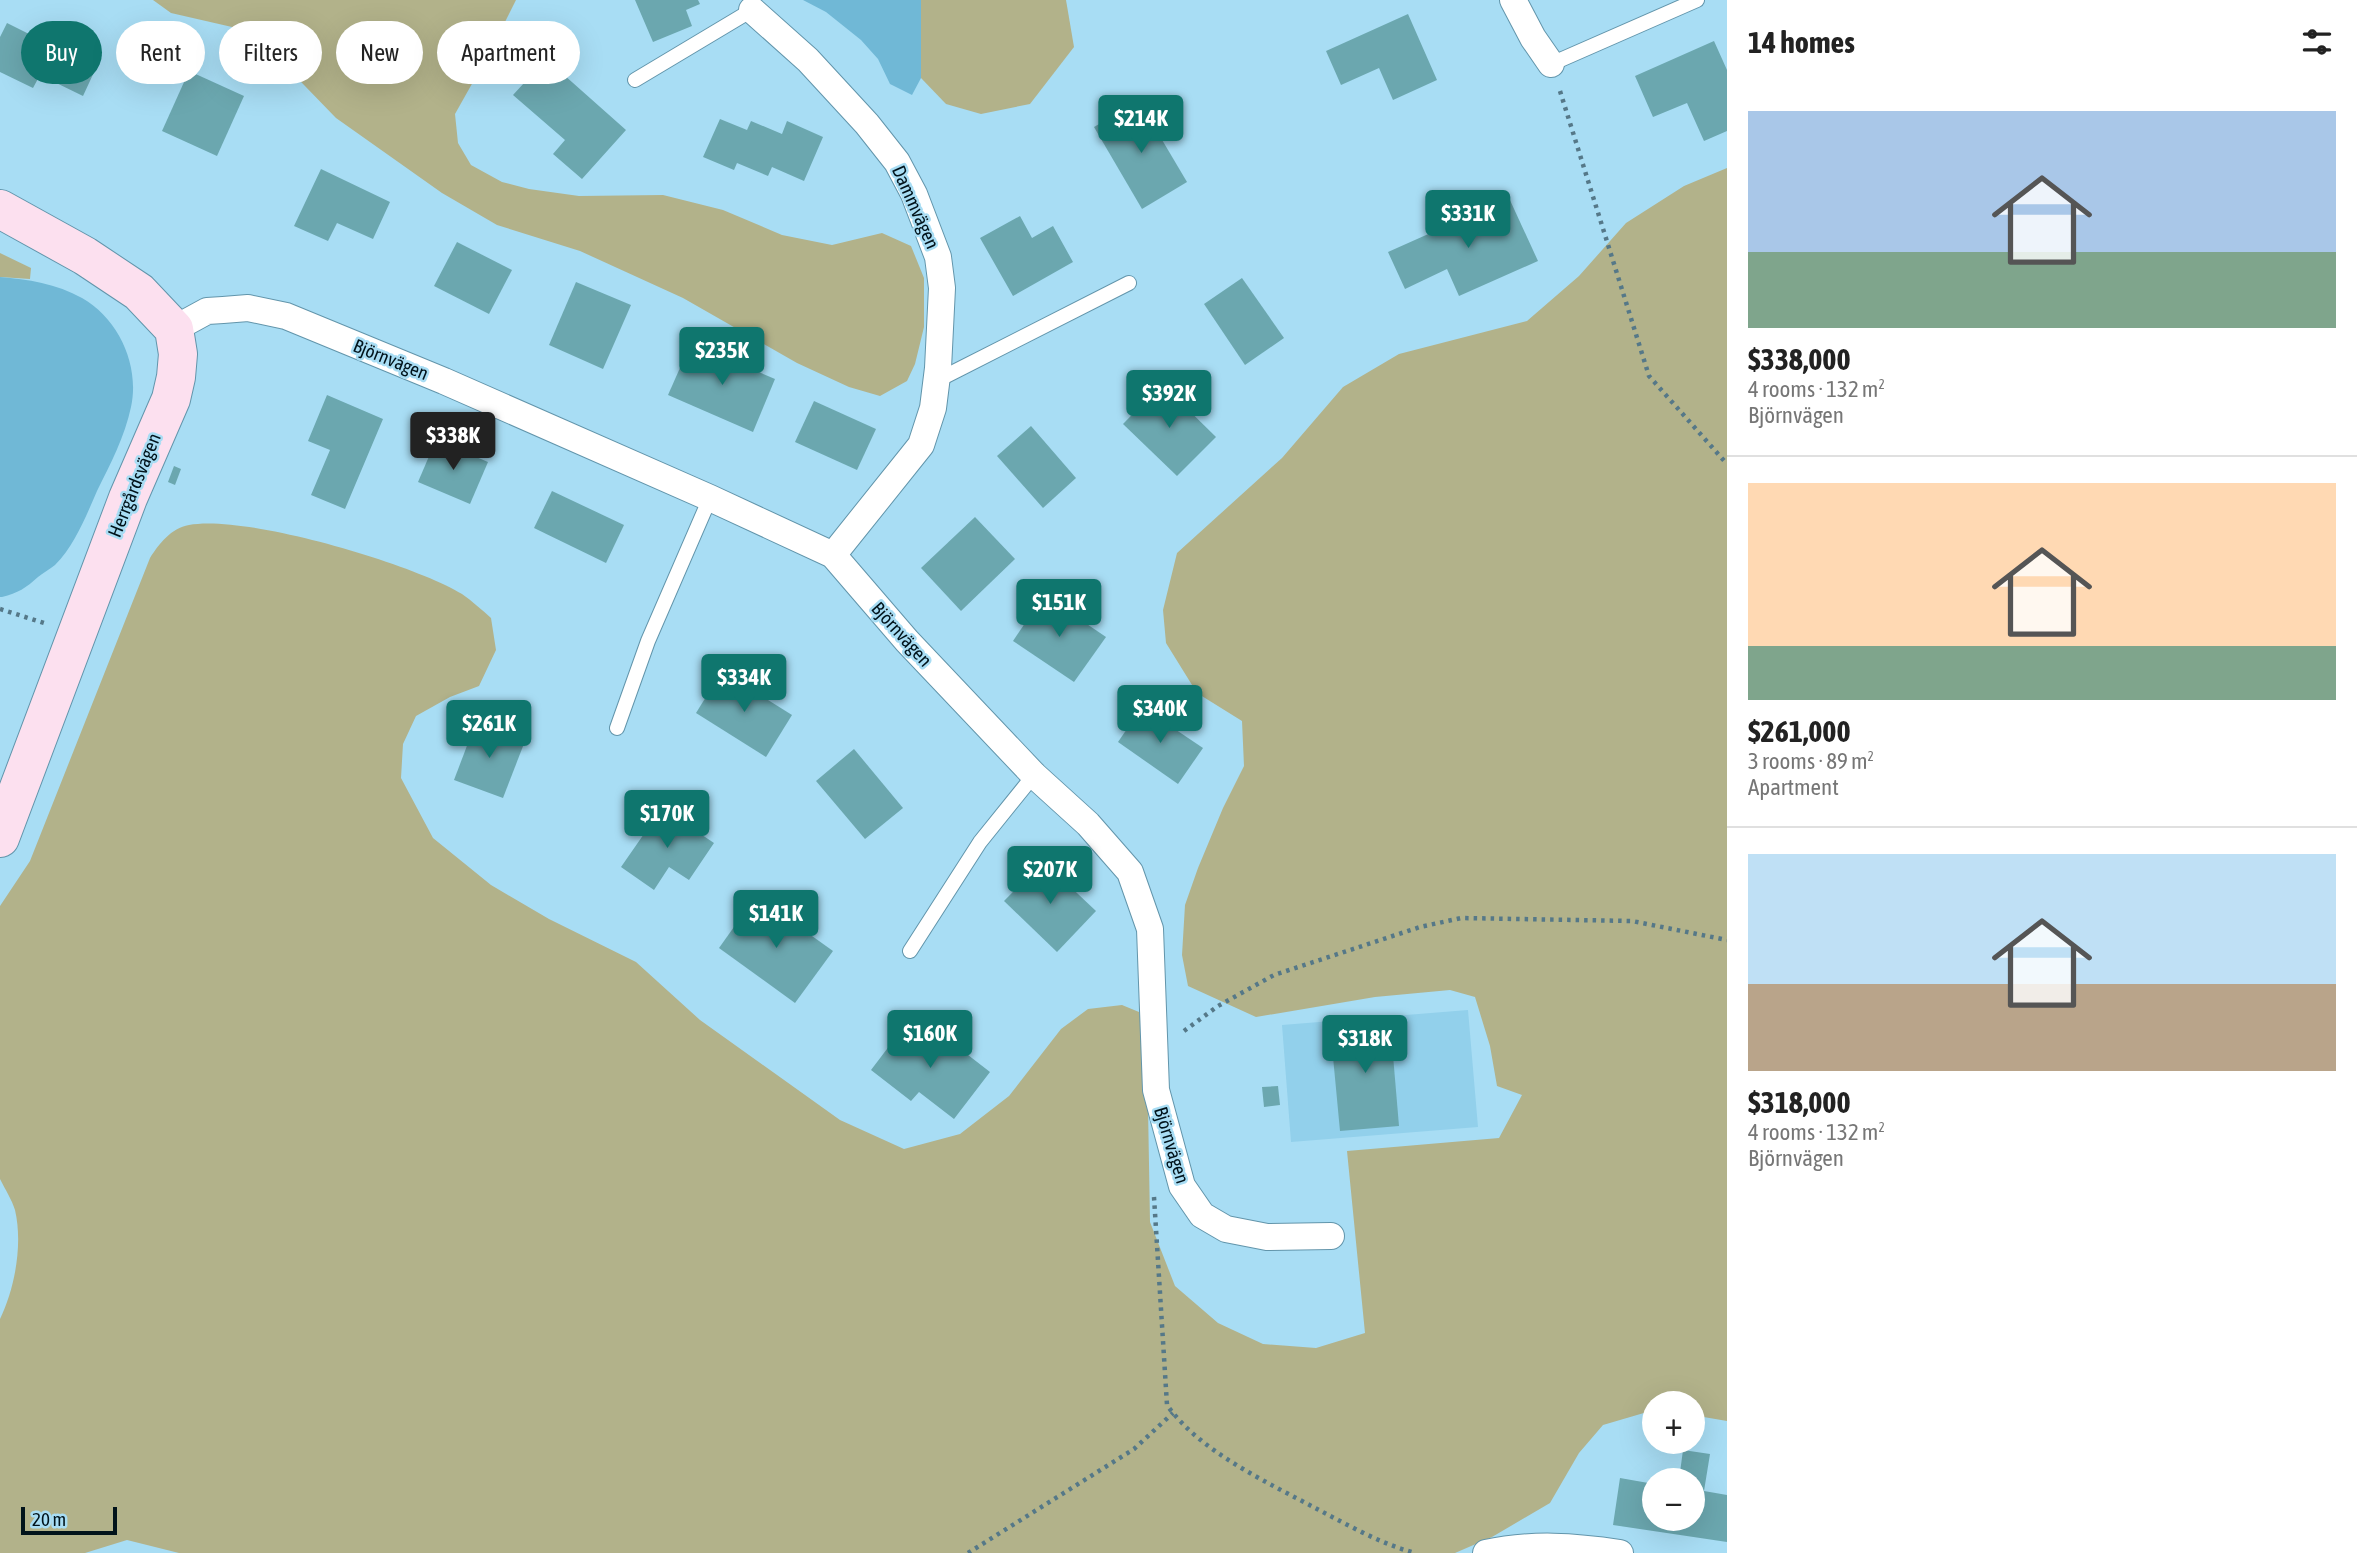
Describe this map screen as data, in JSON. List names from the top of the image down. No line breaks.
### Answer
{"streets":{"street":["Dammvägen","Björnvägen","Herrgårdsvägen"]},"crossings":[["Dammvägen","Björnvägen"],["Björnvägen","Herrgårdsvägen"]],"scale_bar":"20 m","page":{"heading":"14 homes","chip":["Buy","Rent","Filters","New","Apartment"],"list":[{"name":"$338,000","note":"4 rooms · 132 m² · Björnvägen"},{"name":"$261,000","note":"3 rooms · 89 m² · Apartment"},{"name":"$318,000","note":"4 rooms · 132 m² · Björnvägen"}],"price":["$214K","$331K","$235K","$392K","$338K","$151K","$334K","$340K","$261K","$170K","$207K","$141K","$160K","$318K"],"map_buttons":["+","−"],"scale":"20 m"}}
